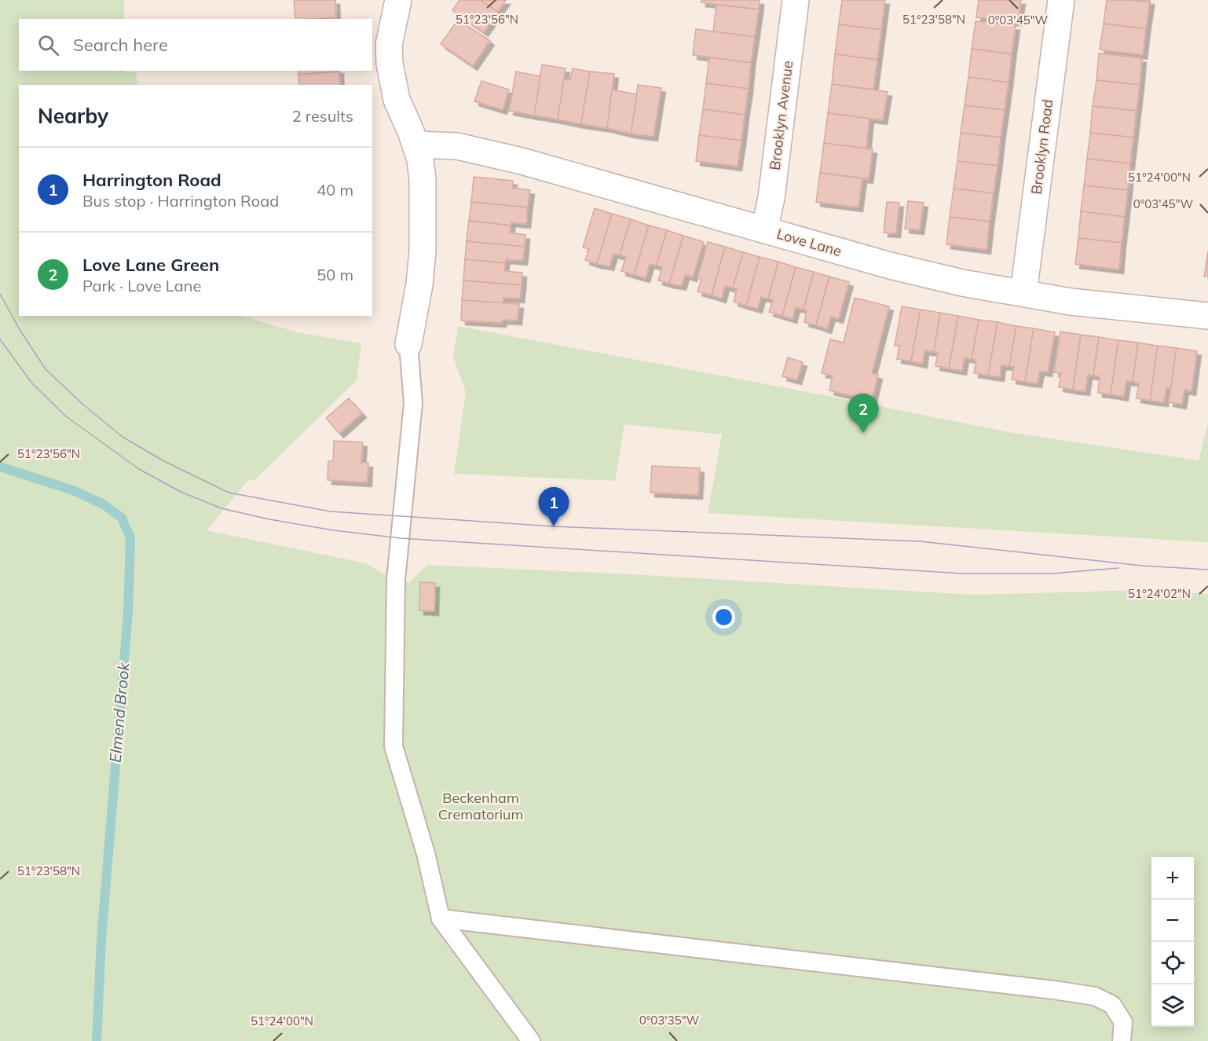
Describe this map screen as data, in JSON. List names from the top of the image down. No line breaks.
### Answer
{"streets":{"street":["Brooklyn Avenue","Brooklyn Road","Love Lane"]},"crossings":[["Brooklyn Avenue","Love Lane"],["Brooklyn Road","Love Lane"]],"water":["Elmend Brook"],"parks":["Beckenham Crematorium"],"page":{"search":"Search here","heading":["Nearby","2 results"],"list":[{"mark":"1","name":"Harrington Road","note":"Bus stop · Harrington Road","value":"40 m"},{"mark":"2","name":"Love Lane Green","note":"Park · Love Lane","value":"50 m"}],"pins":["2","1"],"map_buttons":["+","−"]},"coordinates":["51°23'56\"N","51°23'58\"N","0°03'45\"W","51°24'00\"N","51°24'02\"N","0°03'35\"W"]}
